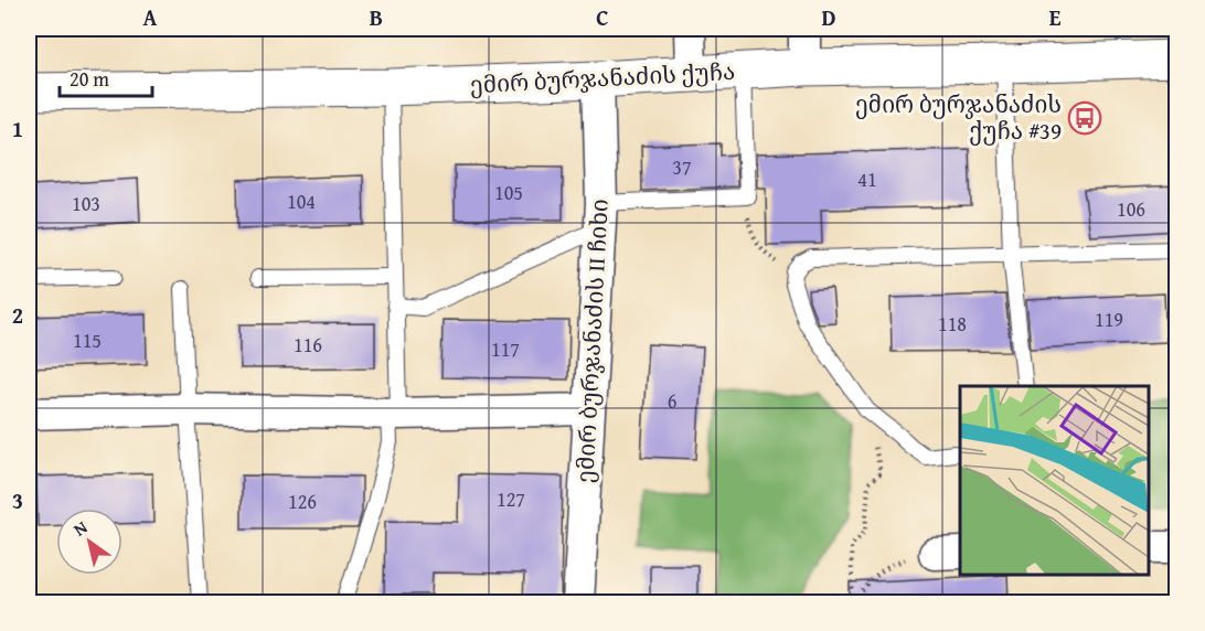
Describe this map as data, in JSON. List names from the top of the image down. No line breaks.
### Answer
{"streets":{"street":["ემირ ბურჯანაძის ქუჩა","ემირ ბურჯანაძის II ჩიხი"]},"crossings":[["ემირ ბურჯანაძის ქუჩა","ემირ ბურჯანაძის II ჩიხი"]],"places":{"bus stop":["ემირ ბურჯანაძის ქუჩა #39"]},"house_numbers":["37","41","105","104","103","106","119","118","115","116","117","6","127","126"],"scale_bar":"20 m","north":"top left","grid":{"columns":["A","B","C","D","E"],"rows":["1","2","3"]}}
